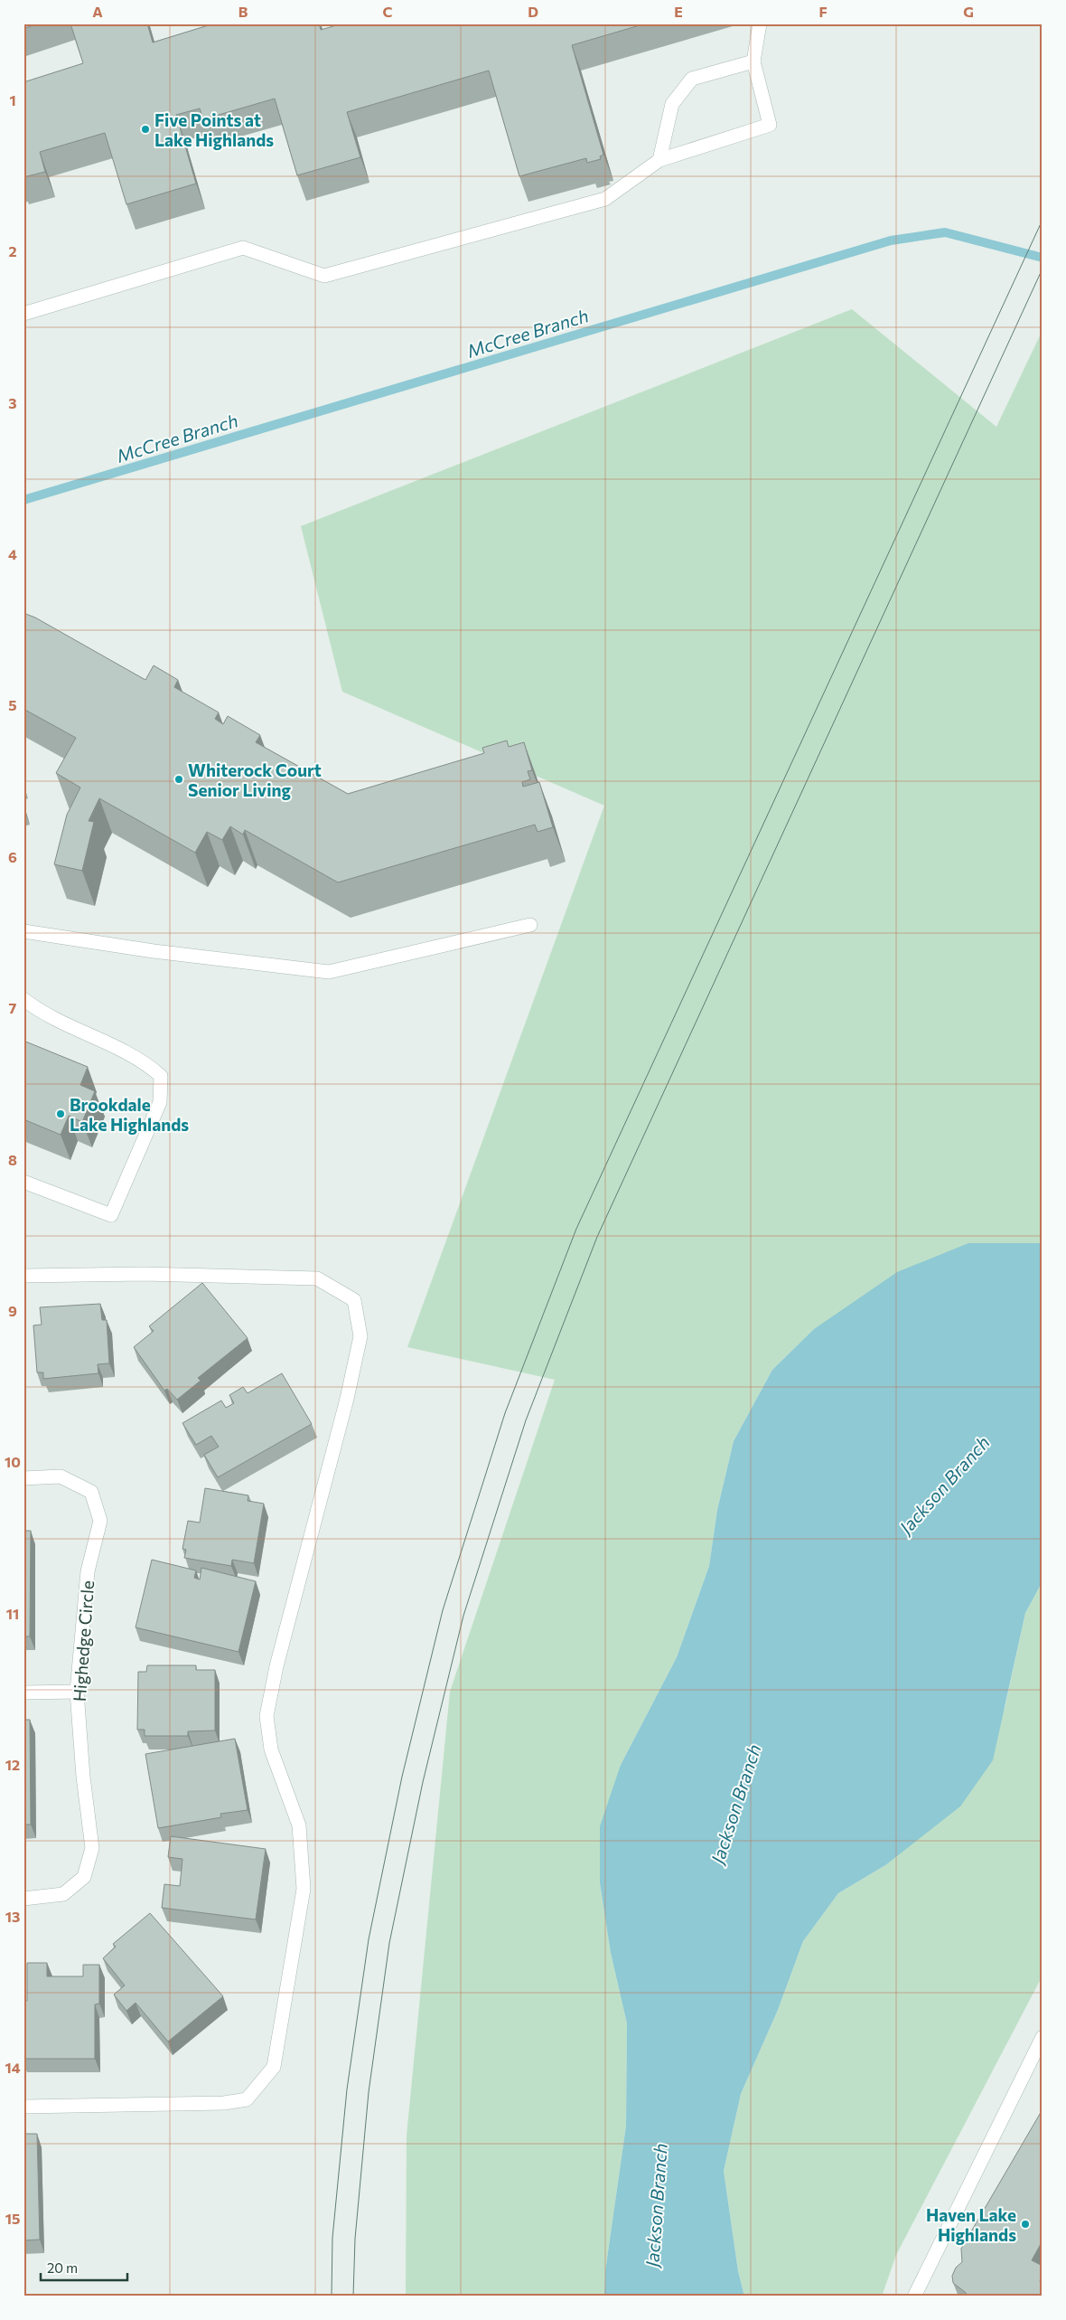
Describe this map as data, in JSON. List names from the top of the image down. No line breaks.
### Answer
{"streets":{"street":["Highedge Circle"]},"water":["McCree Branch","Jackson Branch"],"places":["Five Points at Lake Highlands","Whiterock Court Senior Living","Brookdale Lake Highlands","Haven Lake Highlands"],"scale_bar":"20 m","grid":{"columns":["A","B","C","D","E","F","G"],"rows":["1","2","3","4","5","6","7","8","9","10","11","12","13","14","15"]}}
